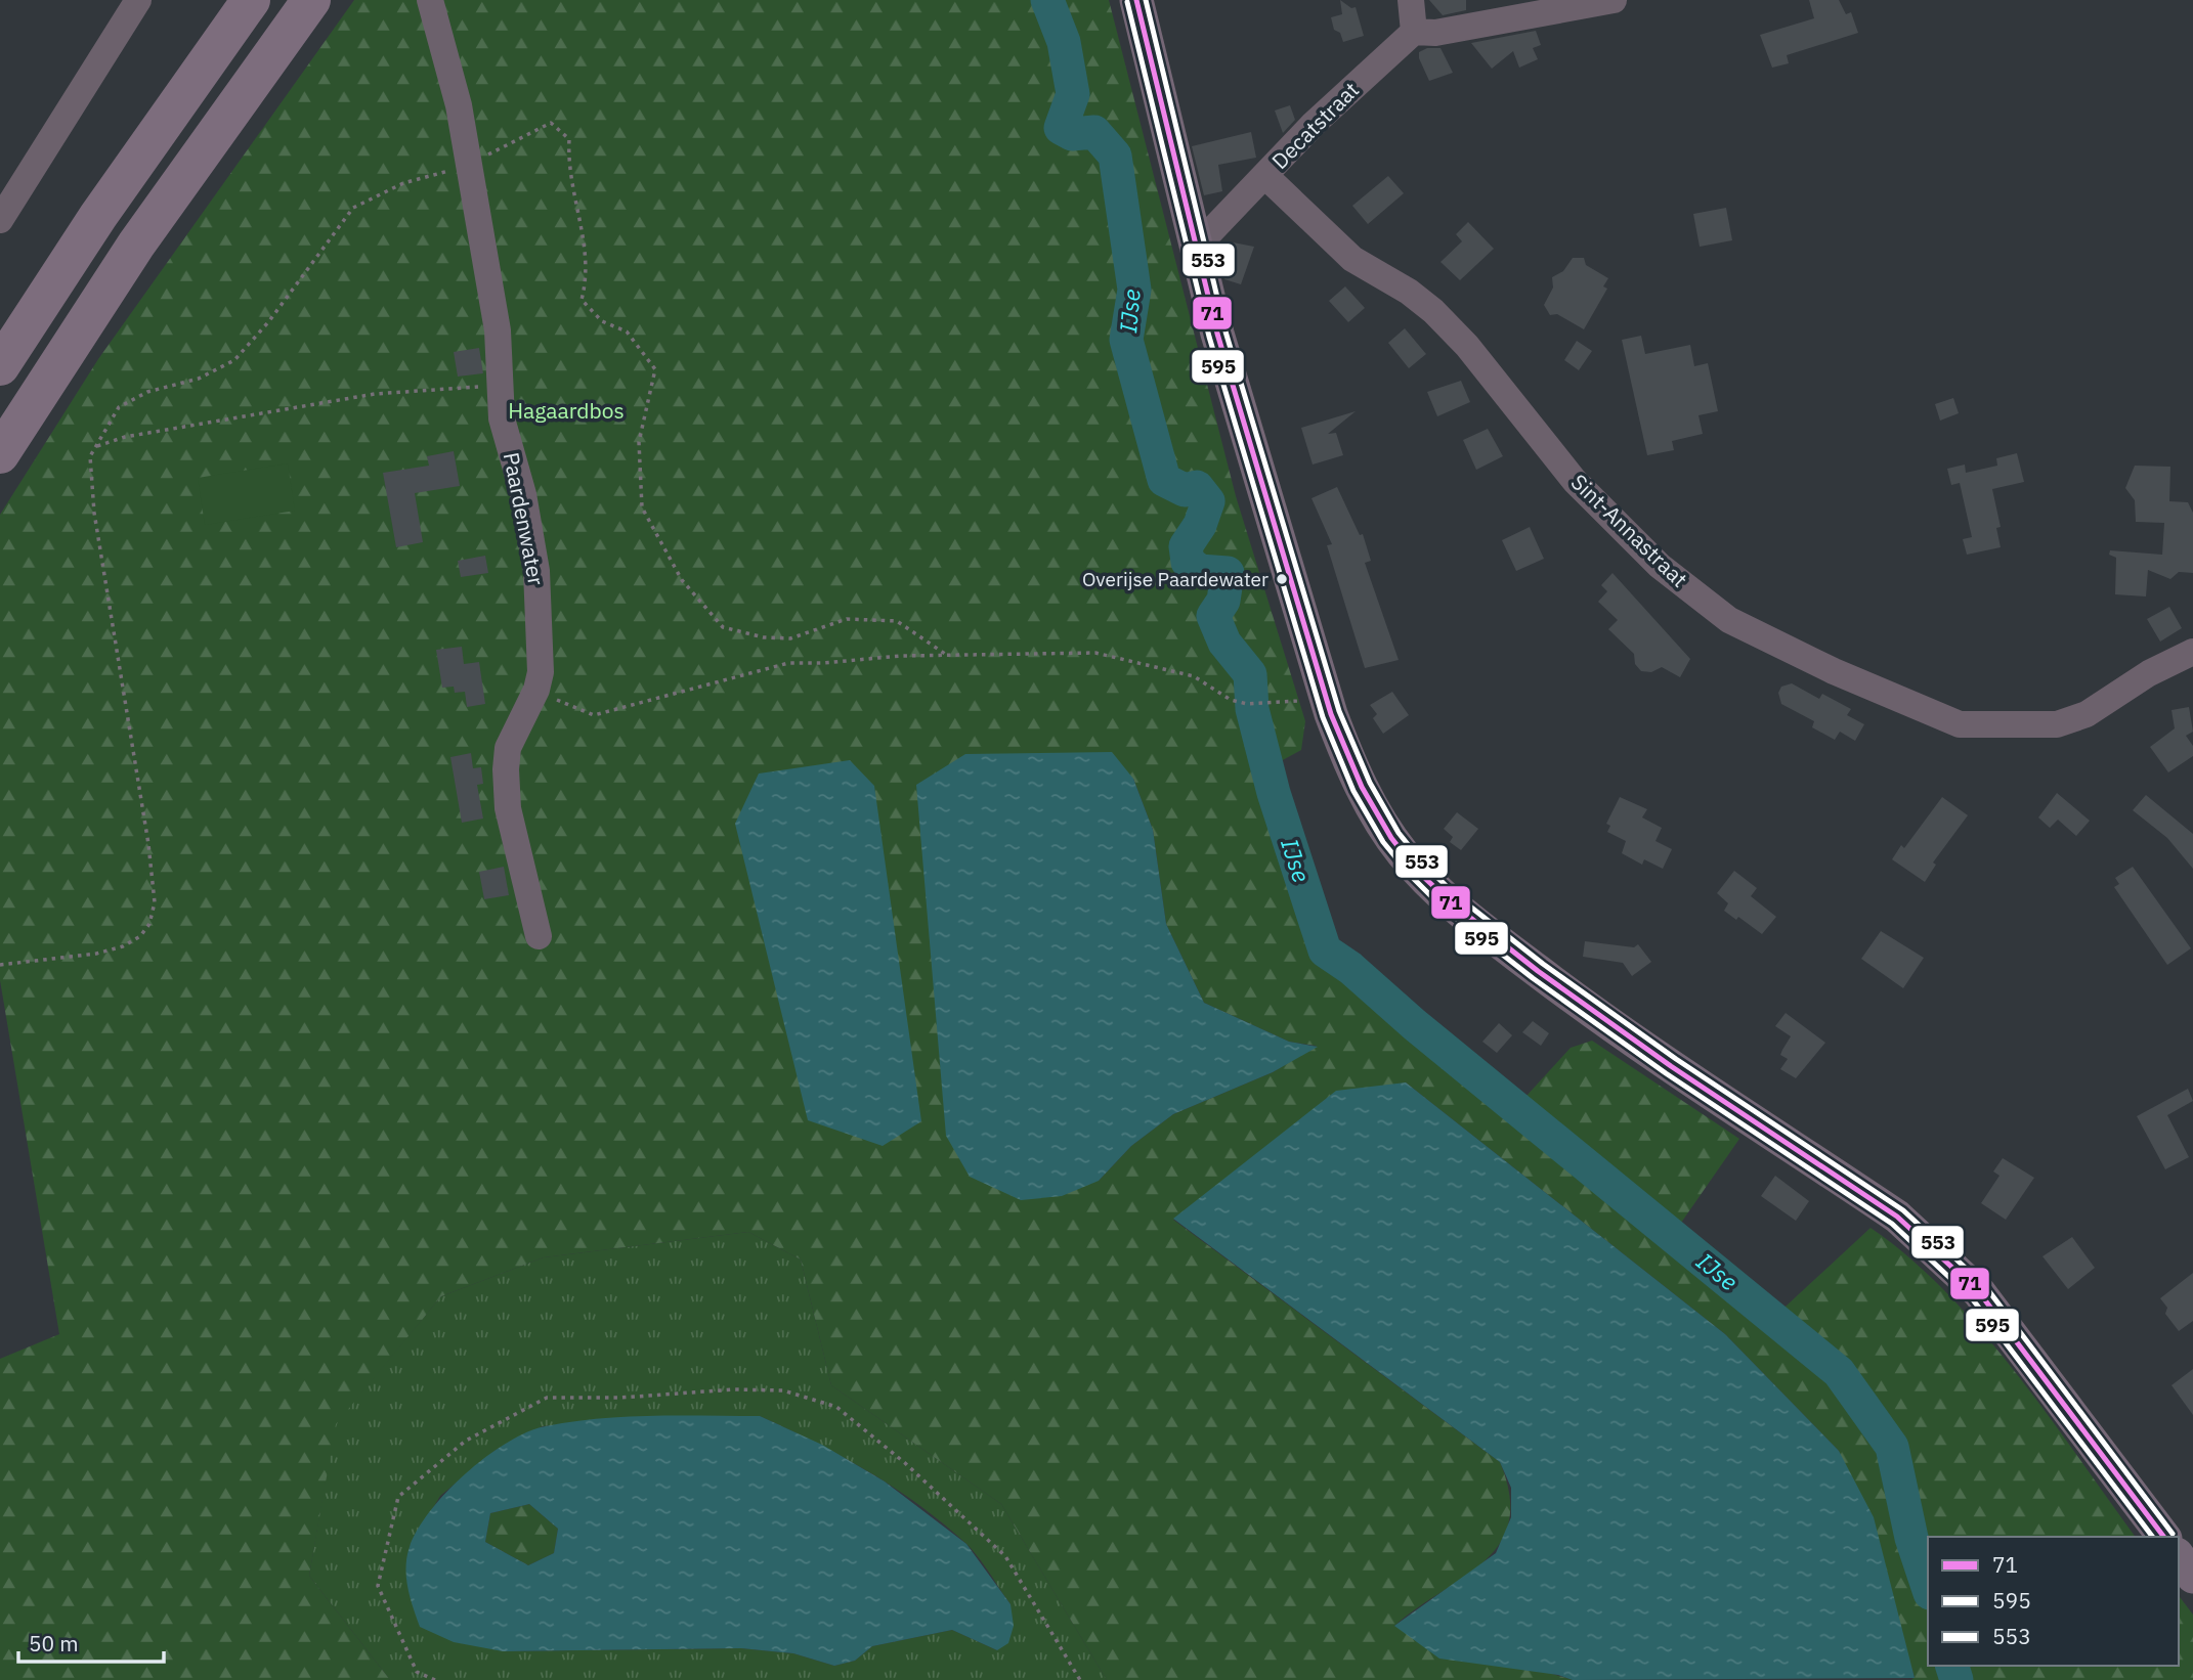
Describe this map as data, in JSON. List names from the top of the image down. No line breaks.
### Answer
{"streets":{"street":["Decatstraat","Paardenwater","Sint-Annastraat"]},"crossings":[["Decatstraat","Sint-Annastraat"]],"water":["IJse"],"parks":["Hagaardbos"],"places":["Overijse Paardewater"],"lines":["transit line 71","transit line 553","transit line 595"],"legend":["71","595","553"],"scale_bar":"50 m"}
